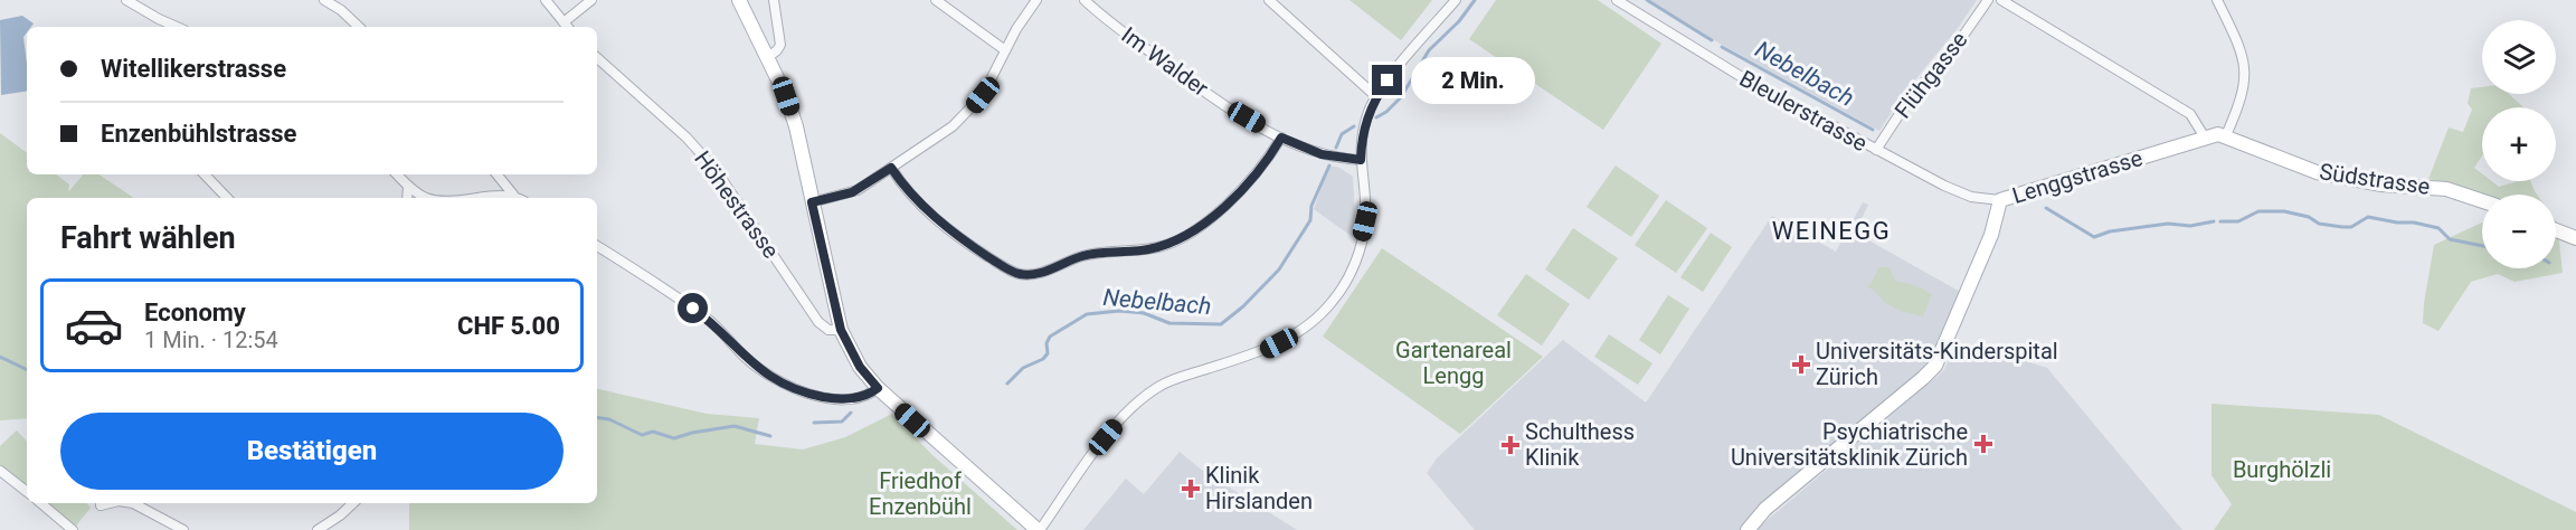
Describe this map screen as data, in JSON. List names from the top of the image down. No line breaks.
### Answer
{"streets":{"street":["Im Walder","Flühgasse","Bleulerstrasse","Lenggstrasse","Südstrasse","Höhestrasse"]},"crossings":[["Flühgasse","Bleulerstrasse"],["Bleulerstrasse","Lenggstrasse"],["Lenggstrasse","Südstrasse"]],"districts":["WEINEGG"],"water":["Nebelbach"],"parks":["Gartenareal Lengg","Burghölzli","Friedhof Enzenbühl"],"places":{"health":["Universitäts-Kinderspital Zürich","Psychiatrische Universitätsklinik Zürich","Schulthess Klinik","Klinik Hirslanden"]},"page":{"map_buttons":["+","−"],"banner":["Witellikerstrasse","Enzenbühlstrasse"],"bubble":"2 Min.","heading":"Fahrt wählen","list":[{"name":"Economy","note":"1 Min. · 12:54","value":"CHF 5.00"}],"buttons":"Bestätigen"}}
